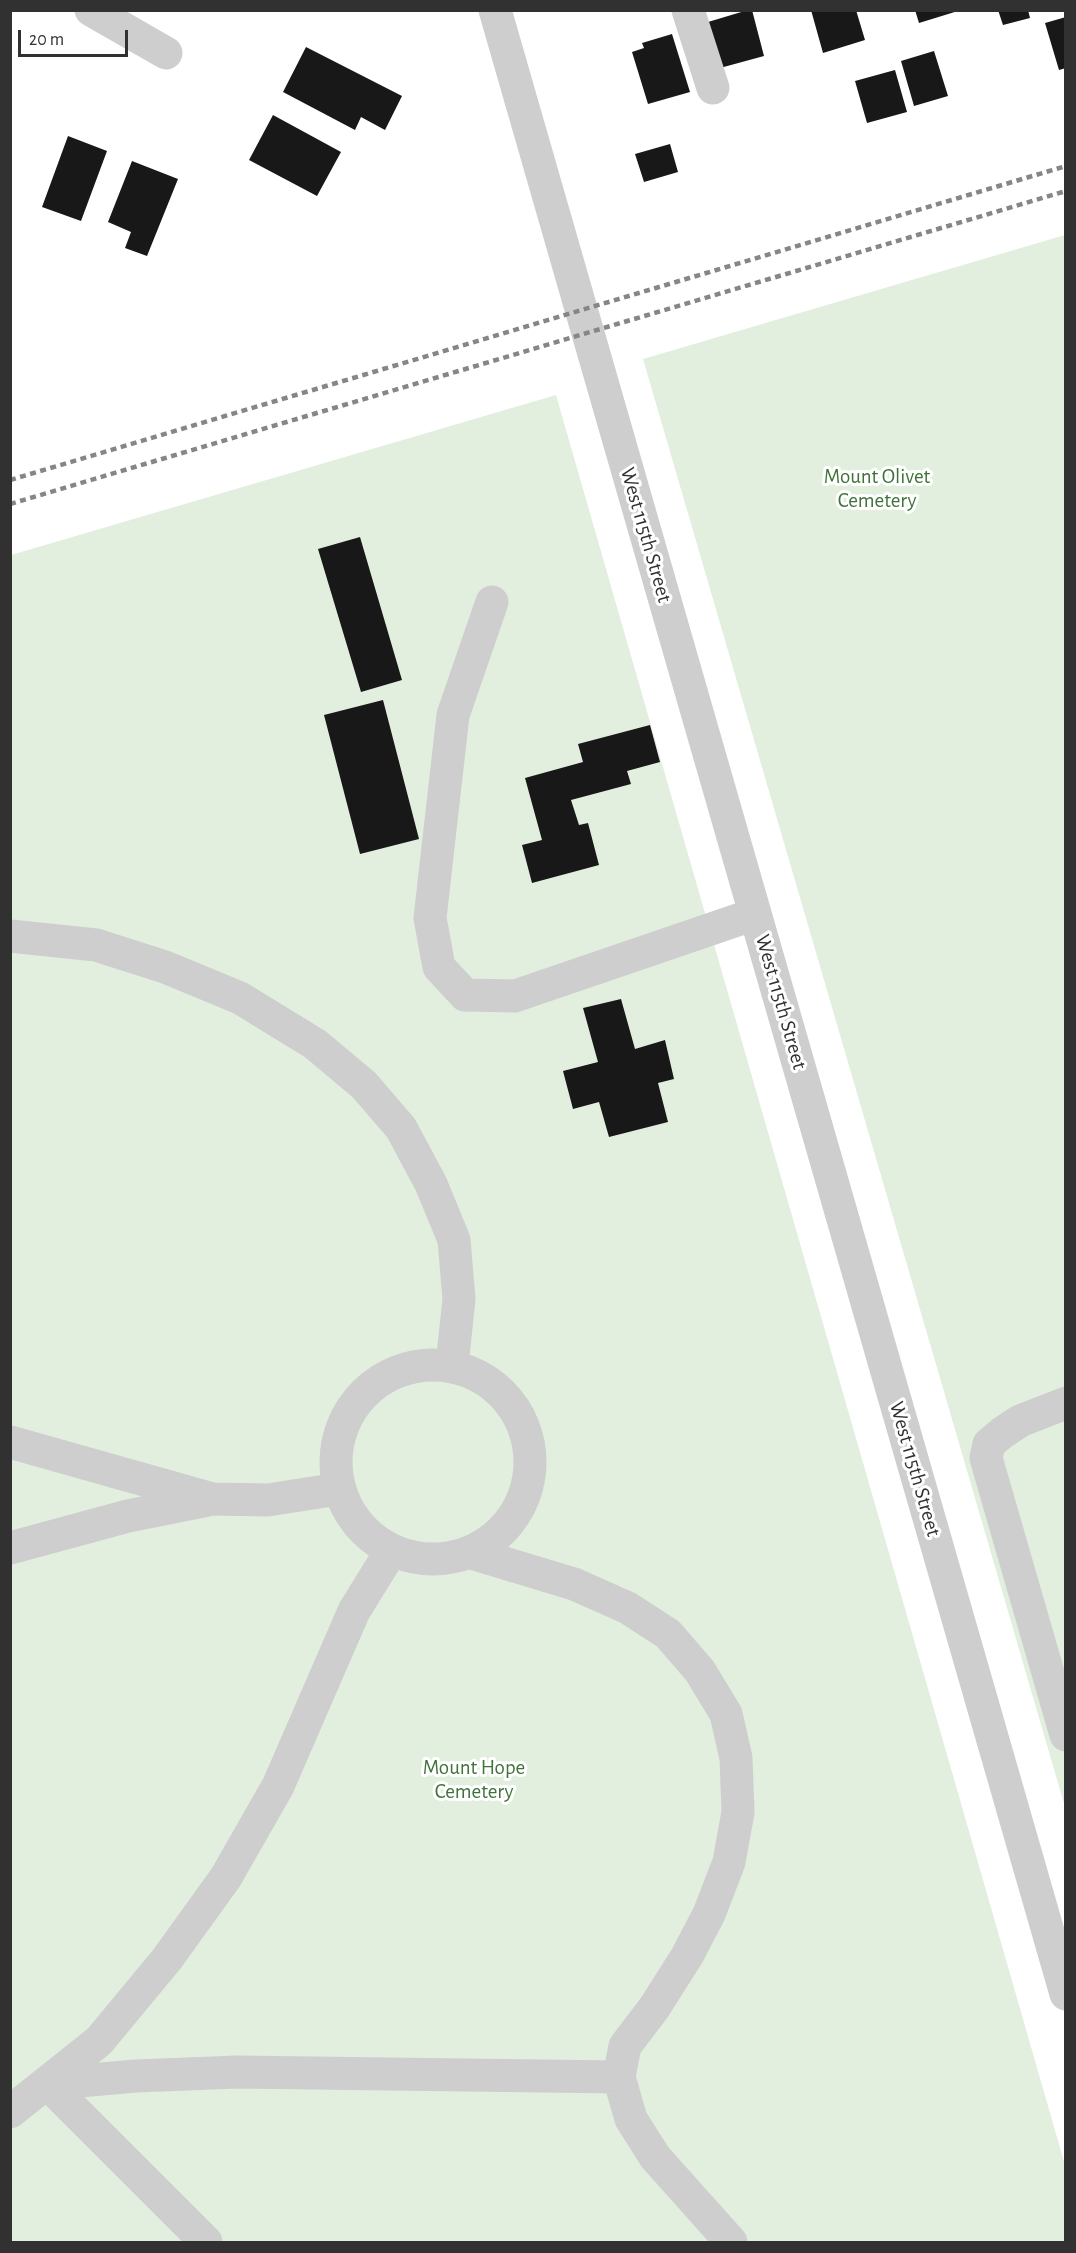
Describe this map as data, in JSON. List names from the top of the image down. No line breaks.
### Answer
{"streets":{"street":["West 115th Street"]},"parks":["Mount Olivet Cemetery","Mount Hope Cemetery"],"scale_bar":"20 m"}
